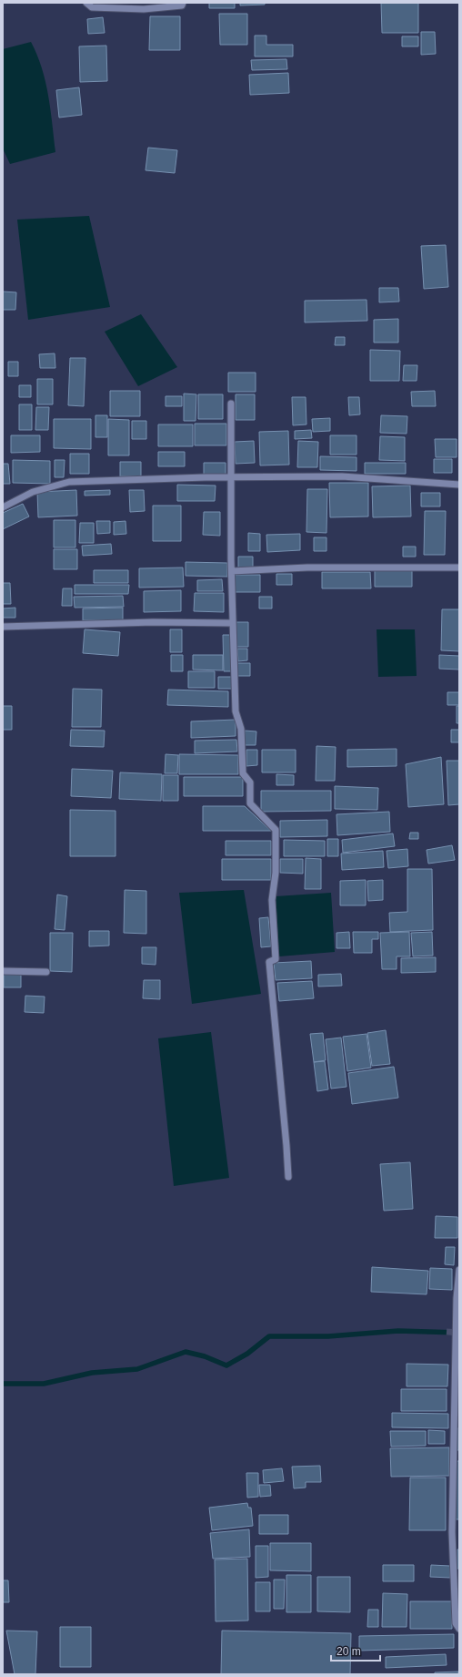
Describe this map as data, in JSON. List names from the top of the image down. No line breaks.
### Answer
{"scale_bar":"20 m"}
